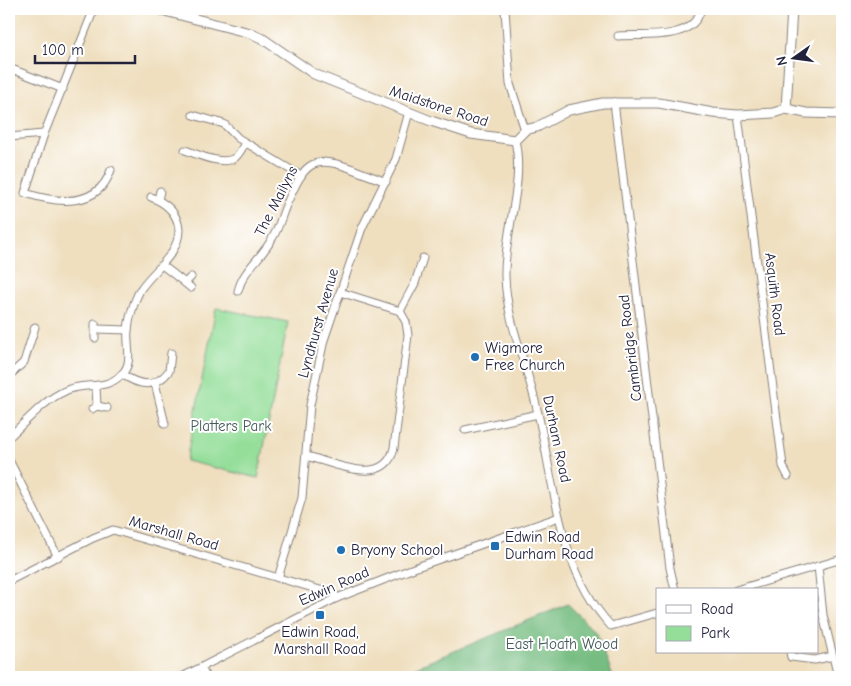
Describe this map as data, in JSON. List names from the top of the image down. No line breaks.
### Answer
{"streets":{"street":["Maidstone Road","The Mailyns","Asquith Road","Lyndhurst Avenue","Cambridge Road","Durham Road","Marshall Road","Edwin Road"]},"crossings":[["Maidstone Road","Lyndhurst Avenue"],["Maidstone Road","Durham Road"],["The Mailyns","Lyndhurst Avenue"],["Lyndhurst Avenue","Marshall Road"],["Durham Road","Edwin Road"],["Marshall Road","Edwin Road"]],"parks":["Platters Park","East Hoath Wood"],"places":{"other":["Wigmore Free Church","Bryony School"],"transit":["Edwin Road Durham Road","Edwin Road, Marshall Road"]},"legend":["Road","Park"],"scale_bar":"100 m","north":"left"}
